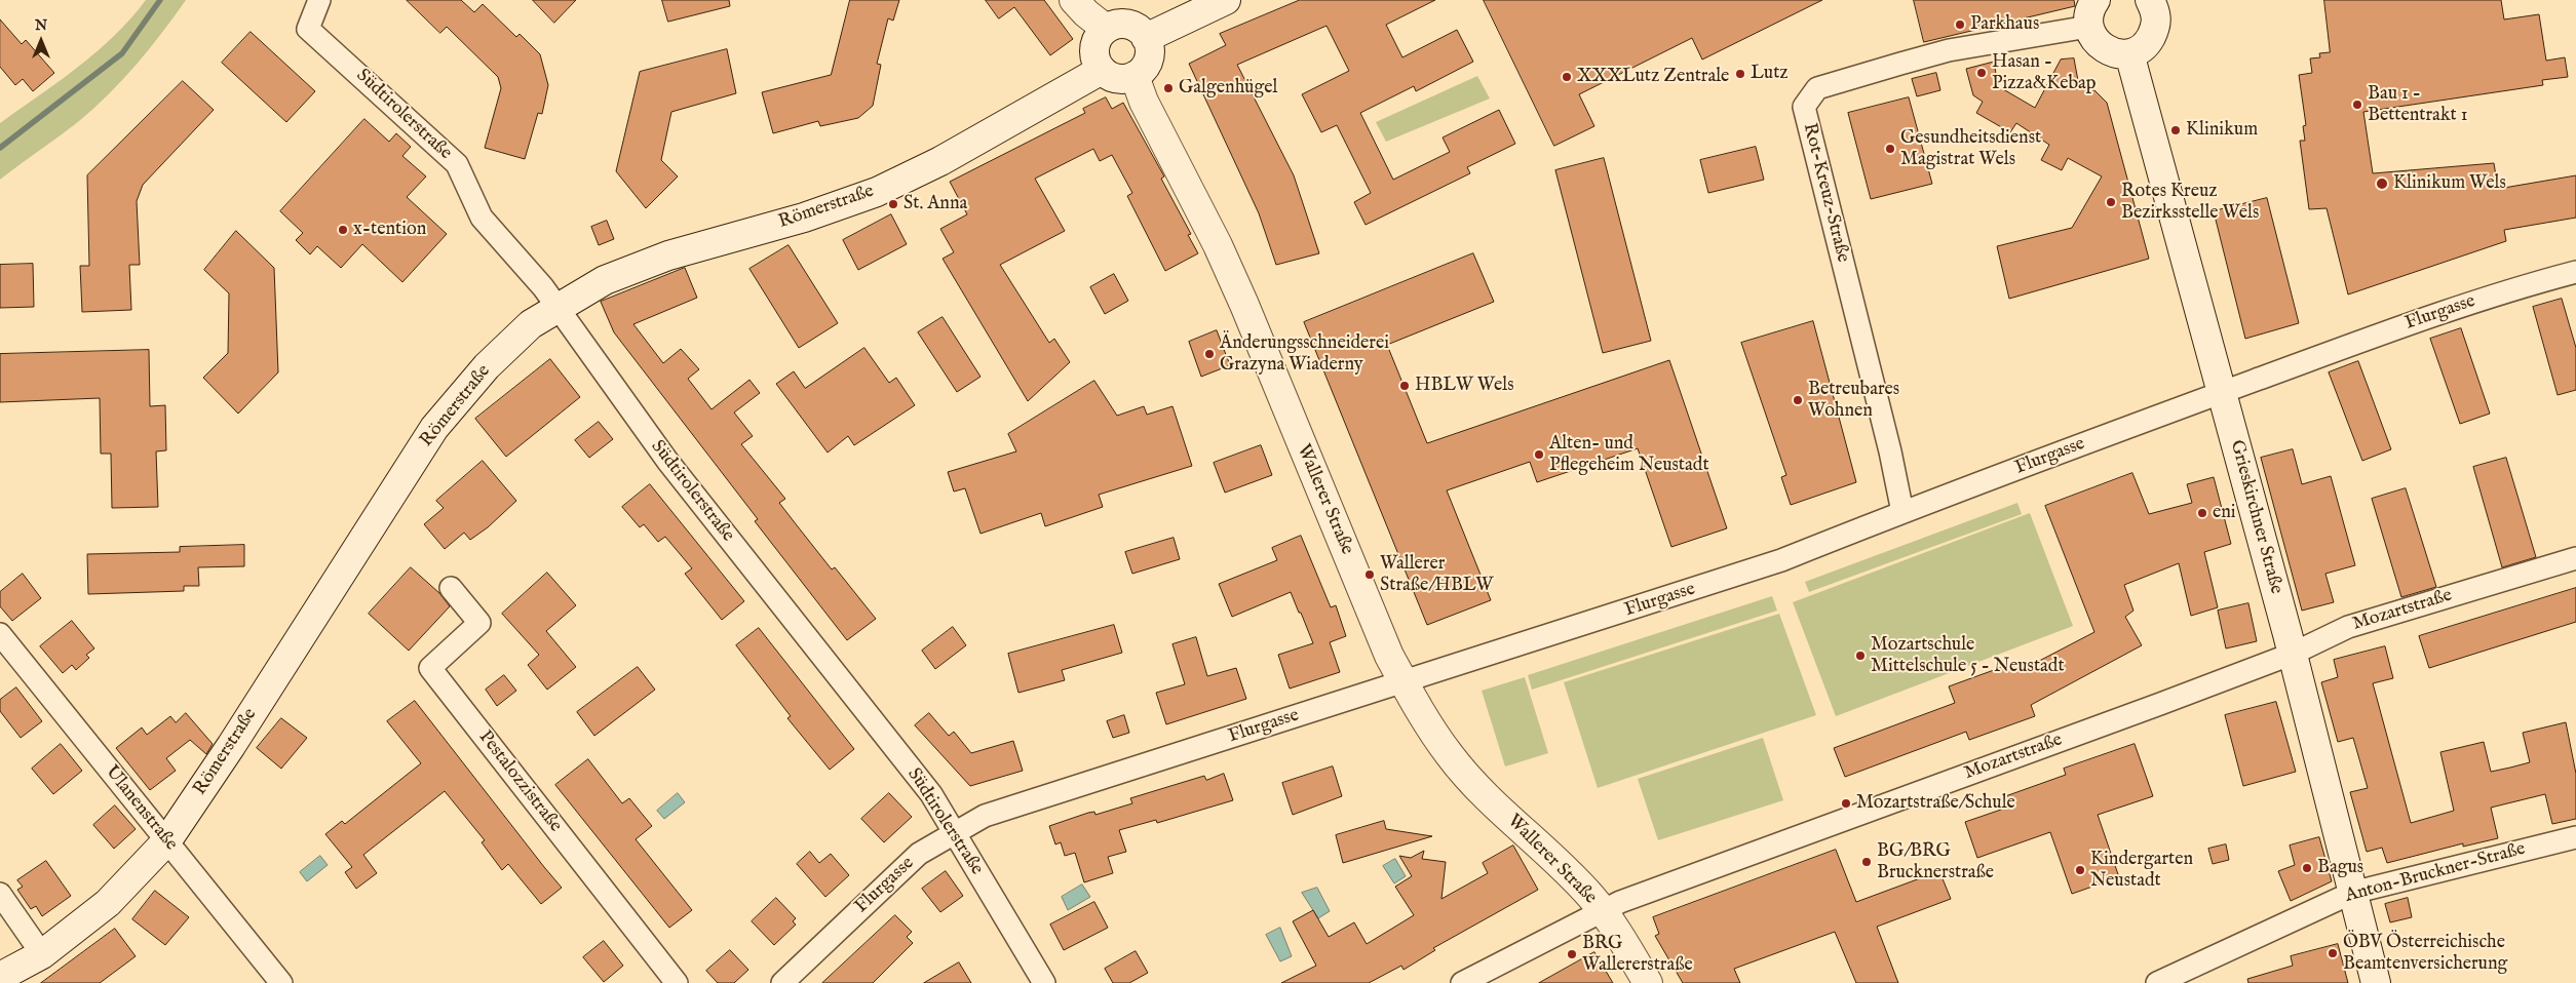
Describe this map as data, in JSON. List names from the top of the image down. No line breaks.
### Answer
{"streets":{"main road":["Römerstraße","Wallerer Straße","Grieskirchner Straße"],"street":["Südtirolerstraße","Rot-Kreuz-Straße","Flurgasse","Mozartstraße","Pestalozzistraße","Ulanenstraße","Anton-Bruckner-Straße"]},"crossings":[["Südtirolerstraße","Römerstraße"],["Südtirolerstraße","Flurgasse"],["Rot-Kreuz-Straße","Flurgasse"],["Römerstraße","Wallerer Straße"],["Römerstraße","Ulanenstraße"],["Flurgasse","Wallerer Straße"],["Flurgasse","Grieskirchner Straße"],["Wallerer Straße","Mozartstraße"],["Grieskirchner Straße","Mozartstraße"],["Grieskirchner Straße","Anton-Bruckner-Straße"]],"places":["Parkhaus","Hasan - Pizza&Kebap","Lutz","XXXLutz Zentrale","Galgenhügel","Bau 1 - Bettentrakt 1","Klinikum","Gesundheitsdienst Magistrat Wels","Klinikum Wels","Rotes Kreuz Bezirksstelle Wels","St. Anna","x-tention","Änderungsschneiderei Grazyna Wiaderny","HBLW Wels","Betreubares Wohnen","Alten- und Pflegeheim Neustadt","eni","Wallerer Straße/HBLW","Mozartschule Mittelschule 5 - Neustadt","Mozartstraße/Schule","BG/BRG Brucknerstraße","Bagus","Kindergarten Neustadt","ÖBV Österreichische Beamtenversicherung","BRG Wallererstraße"],"north":"top"}
